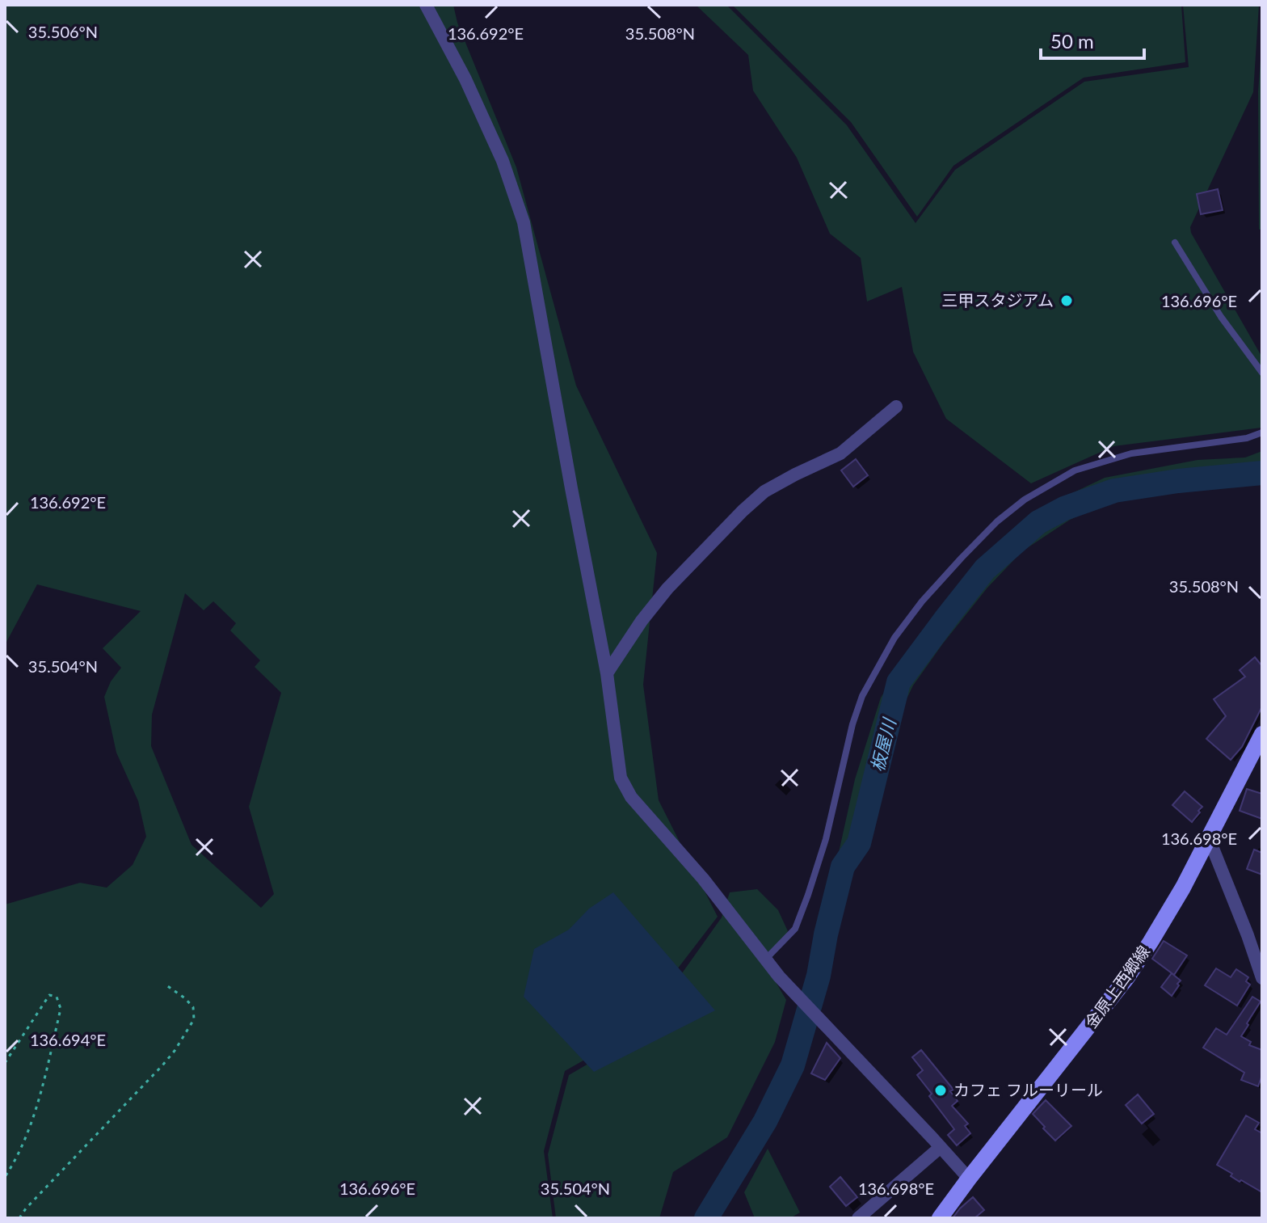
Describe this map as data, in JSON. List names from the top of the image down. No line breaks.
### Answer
{"streets":{"main road":["金原上西郷線"]},"water":["板屋川"],"places":["三甲スタジアム","カフェ フルーリール"],"scale_bar":"50 m","coordinates":["35.506°N","35.508°N","136.692°E","136.696°E","35.504°N","136.698°E","136.694°E"]}
